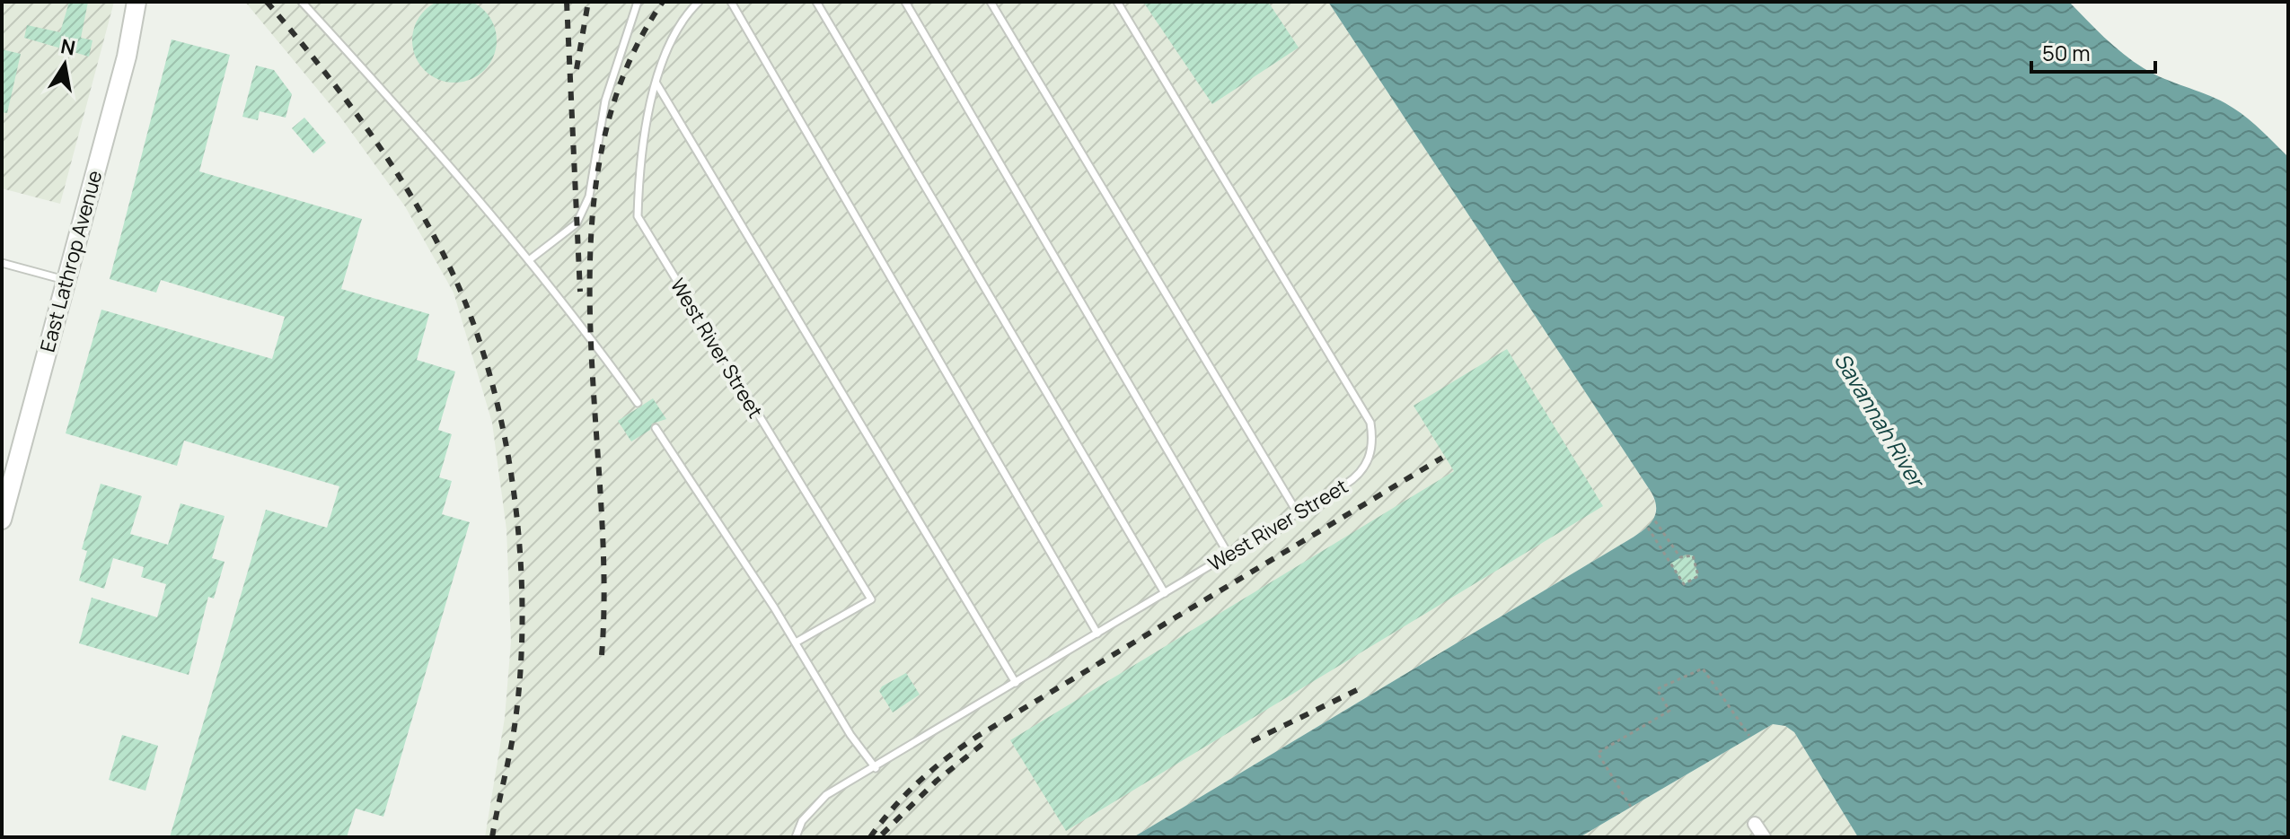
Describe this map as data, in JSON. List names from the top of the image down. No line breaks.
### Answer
{"streets":{"street":["East Lathrop Avenue"],"lane":["West River Street"]},"water":["Savannah River"],"scale_bar":"50 m","north":"top"}
